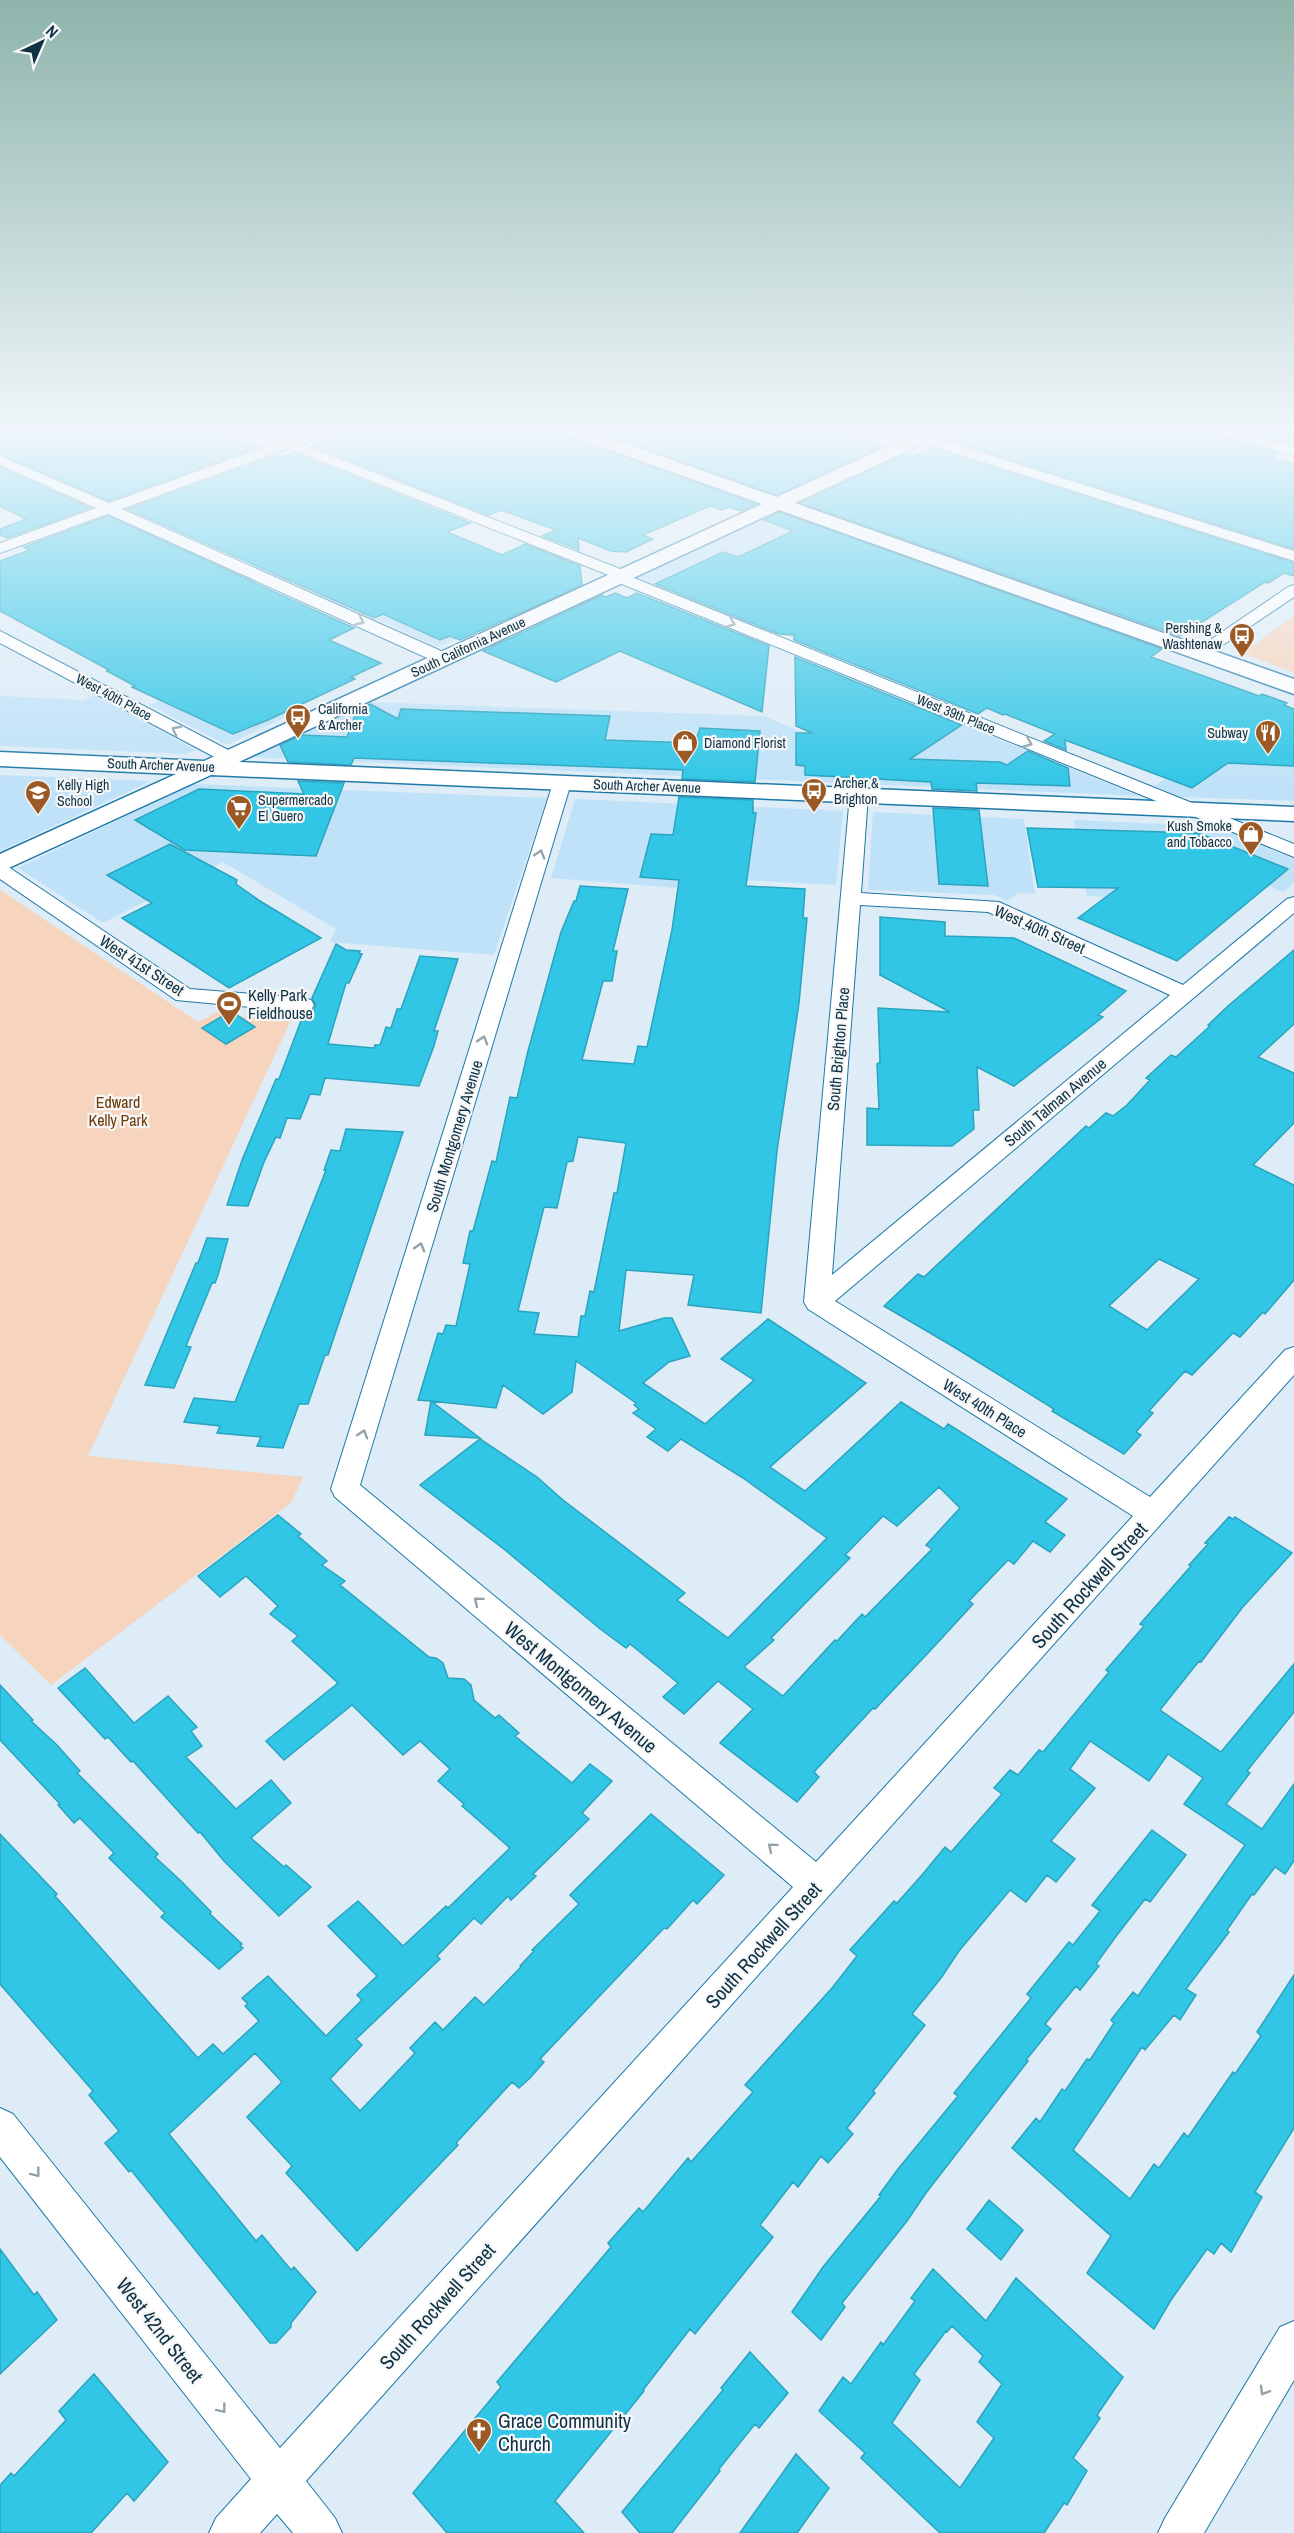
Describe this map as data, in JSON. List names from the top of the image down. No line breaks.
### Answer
{"streets":{"main road":["South California Avenue","South Archer Avenue"],"street":["West 40th Place","West 39th Place","West 40th Street","West 41st Street","South Brighton Place","South Talman Avenue","South Montgomery Avenue","South Rockwell Street","West Montgomery Avenue","West 42nd Street"]},"crossings":[["South California Avenue","West 40th Place"],["South California Avenue","West 39th Place"],["South California Avenue","South Archer Avenue"],["West 40th Place","South Archer Avenue"],["West 40th Place","South Brighton Place"],["West 40th Place","South Talman Avenue"],["West 40th Place","South Rockwell Street"],["West 39th Place","South Archer Avenue"],["South Archer Avenue","South Brighton Place"],["South Archer Avenue","South Montgomery Avenue"],["West 40th Street","South Brighton Place"],["West 40th Street","South Talman Avenue"],["South Brighton Place","South Talman Avenue"],["South Montgomery Avenue","West Montgomery Avenue"],["South Rockwell Street","West Montgomery Avenue"],["South Rockwell Street","West 42nd Street"]],"one_way":["West 39th Place","South Montgomery Avenue","West Montgomery Avenue","West 42nd Street"],"parks":["Edward Kelly Park"],"places":{"bus stop":["Pershing & Washtenaw","California & Archer","Archer & Brighton"],"restaurant":["Subway"],"shop":["Diamond Florist","Kush Smoke and Tobacco"],"school or university":["Kelly High School"],"supermarket":["Supermercado El Guero"],"sports":["Kelly Park Fieldhouse"],"church":["Grace Community Church"]},"north":"top right"}
